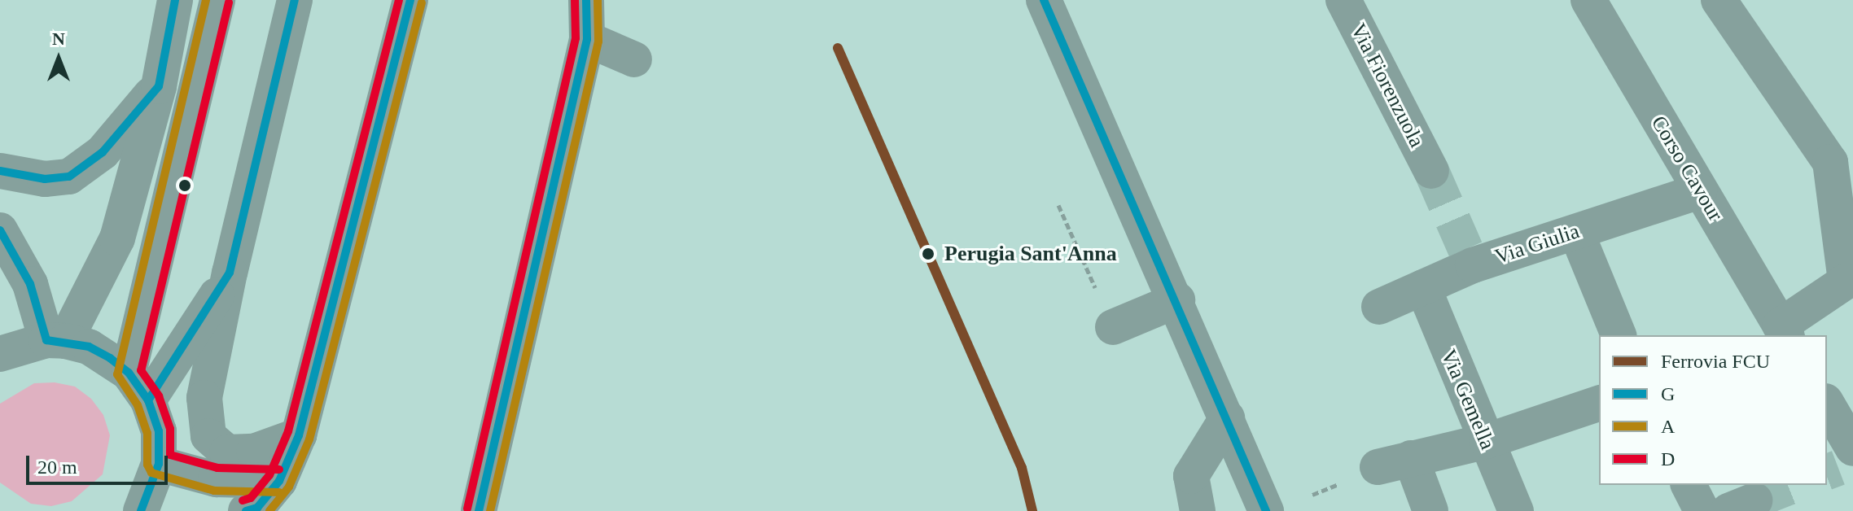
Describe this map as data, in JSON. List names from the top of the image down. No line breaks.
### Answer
{"streets":{"street":["Via Fiorenzuola","Corso Cavour","Via Giulia","Via Gemella"]},"crossings":[["Corso Cavour","Via Giulia"],["Via Giulia","Via Gemella"]],"places":["Perugia Sant'Anna"],"lines":["transit line G","transit line A","transit line D","rail line FCU"],"legend":["Ferrovia FCU","G","A","D"],"scale_bar":"20 m","north":"top"}
